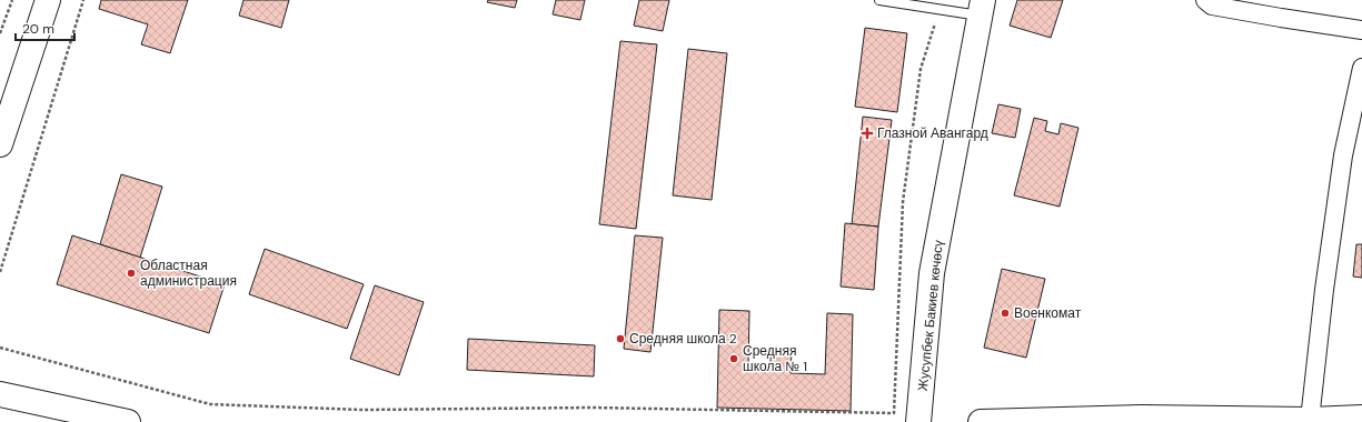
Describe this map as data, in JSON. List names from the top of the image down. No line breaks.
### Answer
{"streets":{"main road":["Жусупбек Бакиев көчөсү"]},"places":{"health":["Глазной Авангард"],"other":["Областная администрация","Военкомат","Средняя школа 2","Средняя школа № 1"]},"scale_bar":"20 m"}
